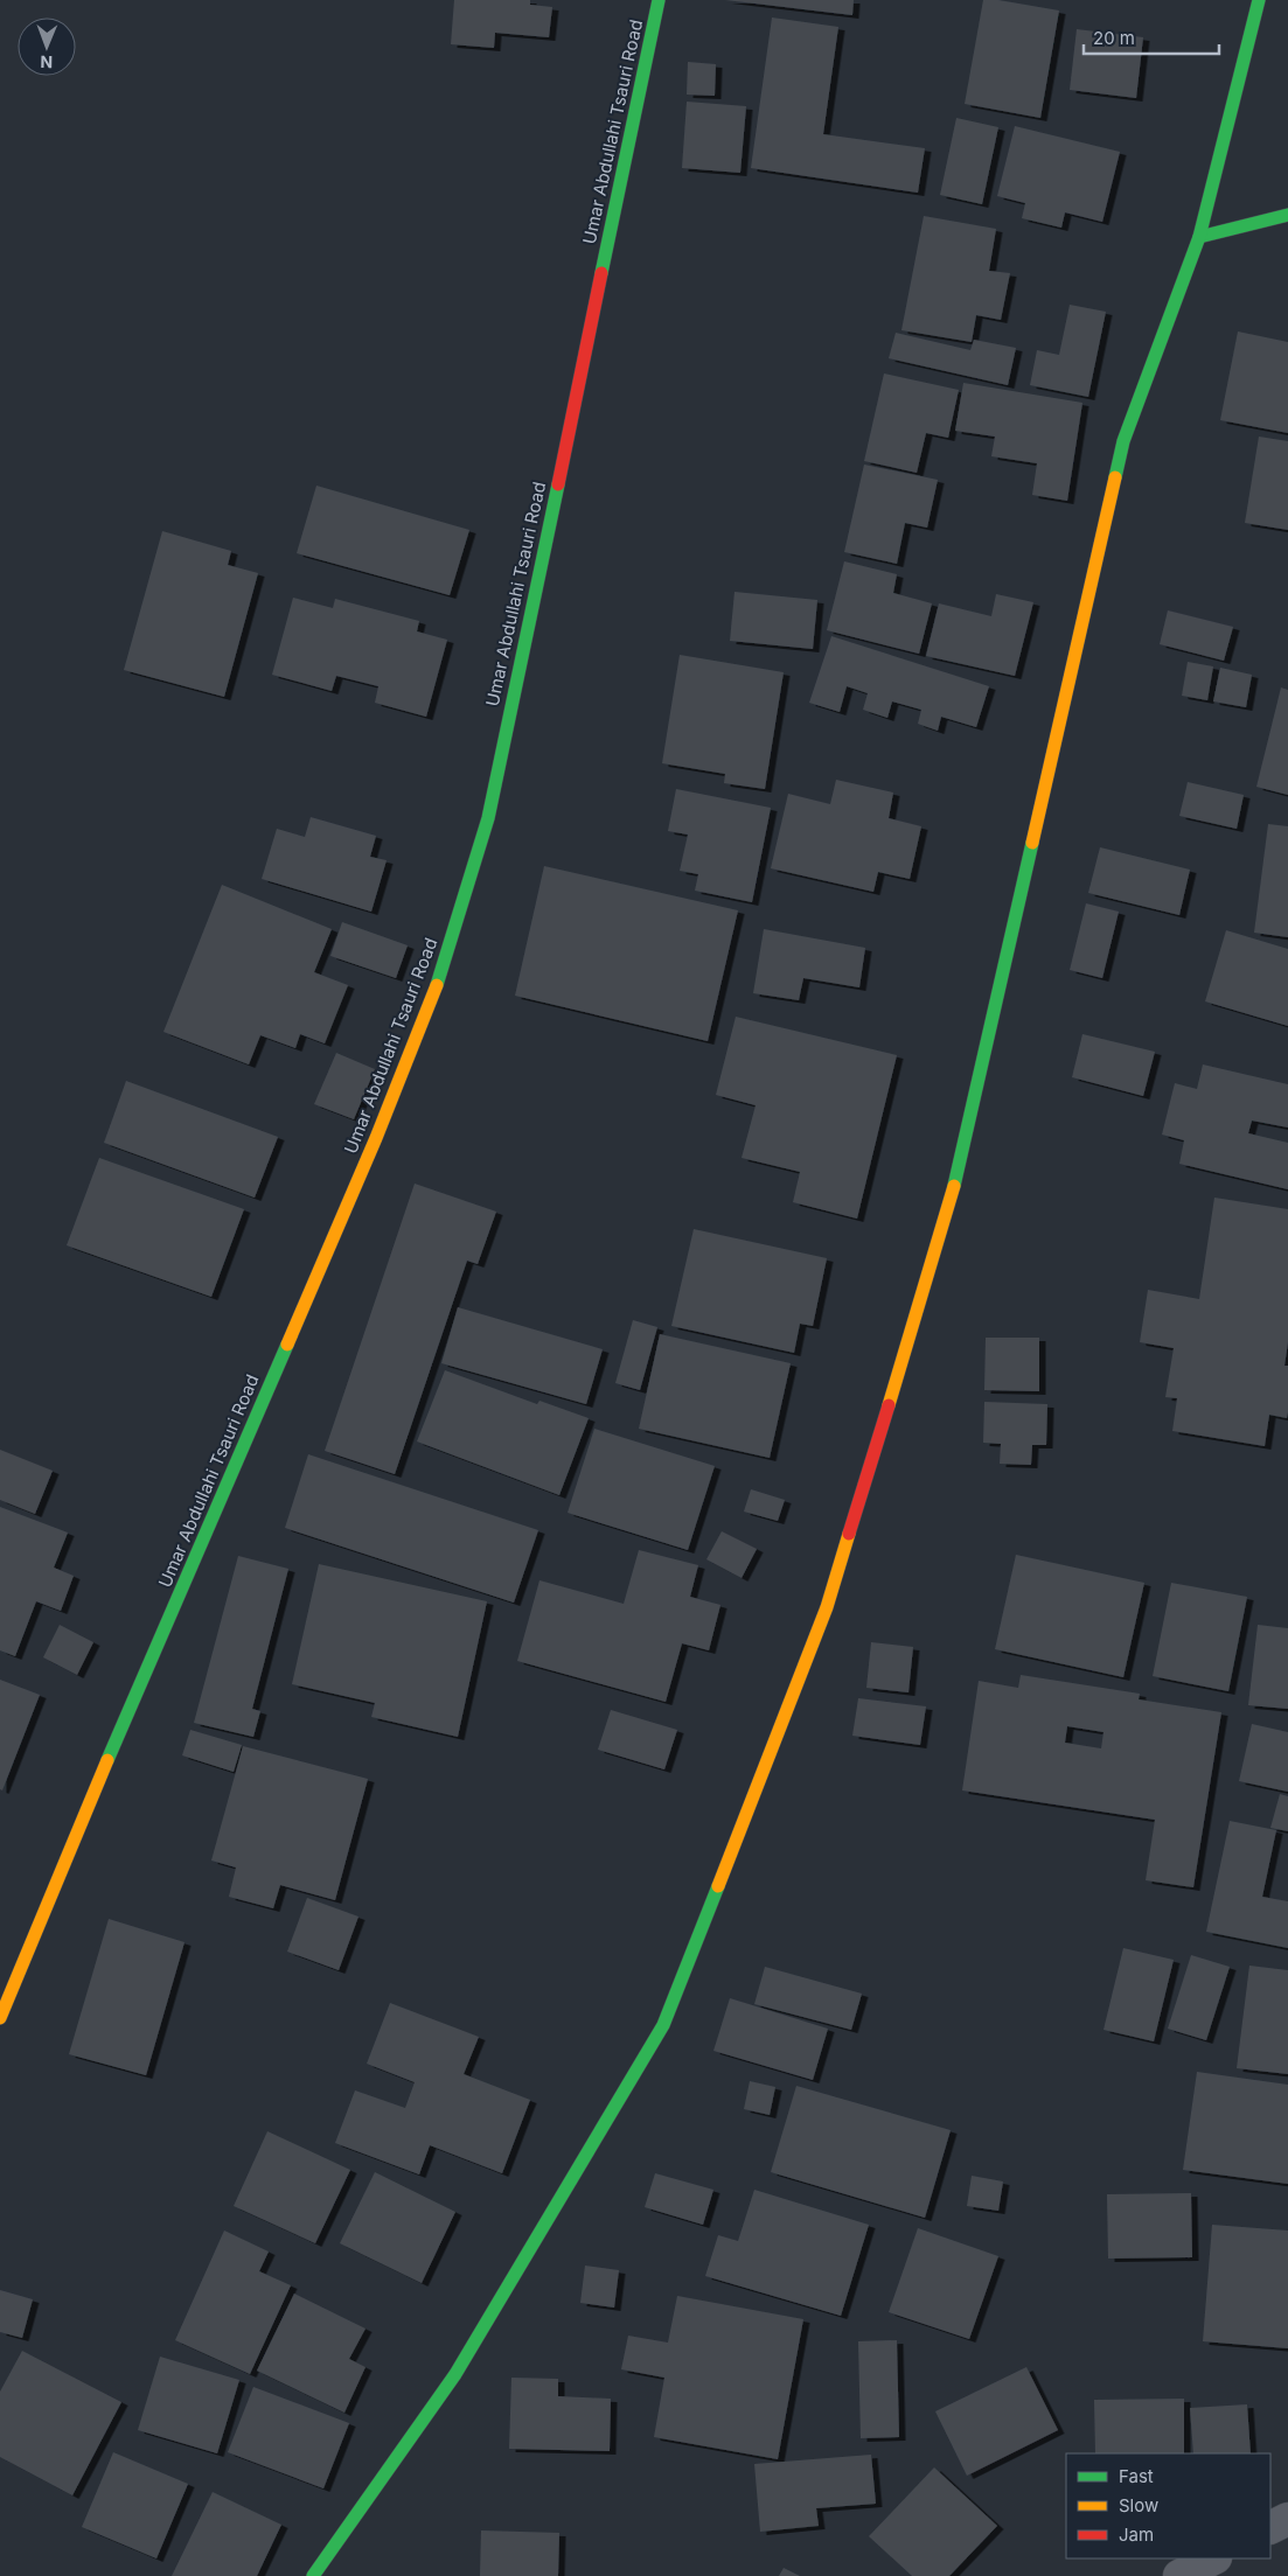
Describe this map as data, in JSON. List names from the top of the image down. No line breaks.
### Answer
{"streets":{"street":["Umar Abdullahi Tsauri Road"]},"legend":["Fast","Slow","Jam"],"scale_bar":"20 m","north":"bottom"}
